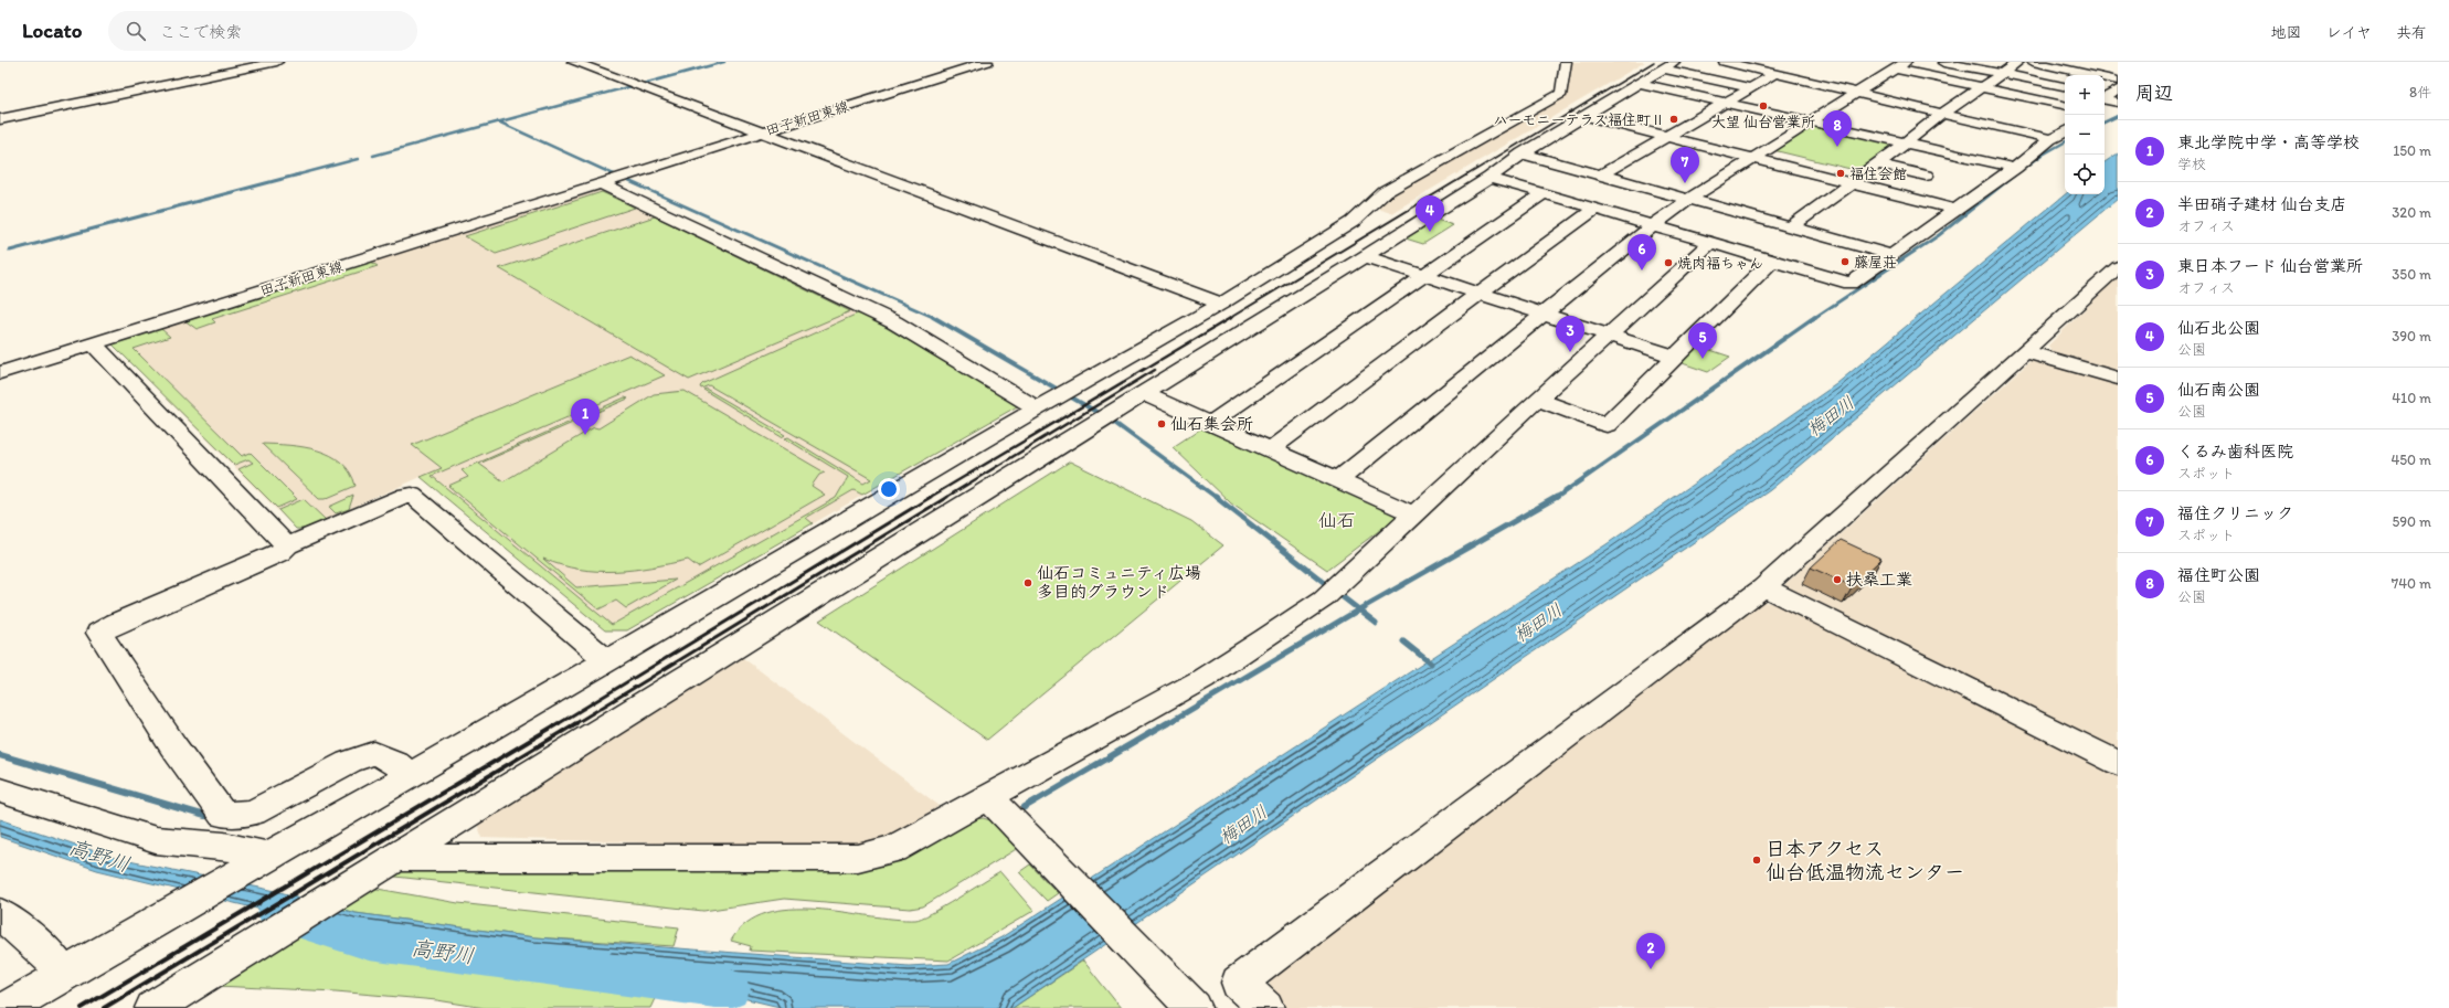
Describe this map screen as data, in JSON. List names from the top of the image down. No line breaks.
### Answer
{"streets":{"street":["田子新田東線"]},"districts":["仙石"],"water":["梅田川","高野川"],"places":["大望 仙台営業所","ハーモニーテラス福住町Ⅱ","福住会館","藤屋荘","焼肉福ちゃん","仙石集会所","扶桑工業","仙石コミュニティ広場 多目的グラウンド","日本アクセス 仙台低温物流センター"],"page":{"header":"Locato","search":"ここで検索","nav":["地図","レイヤ","共有"],"heading":["周辺","8件"],"map_buttons":["+","−"],"pins":["8","7","4","6","3","5","1","2"],"list":[{"mark":"1","name":"東北学院中学・高等学校","note":"学校","value":"150 m"},{"mark":"2","name":"半田硝子建材 仙台支店","note":"オフィス","value":"320 m"},{"mark":"3","name":"東日本フード 仙台営業所","note":"オフィス","value":"350 m"},{"mark":"4","name":"仙石北公園","note":"公園","value":"390 m"},{"mark":"5","name":"仙石南公園","note":"公園","value":"410 m"},{"mark":"6","name":"くるみ歯科医院","note":"スポット","value":"450 m"},{"mark":"7","name":"福住クリニック","note":"スポット","value":"590 m"},{"mark":"8","name":"福住町公園","note":"公園","value":"740 m"}]}}
